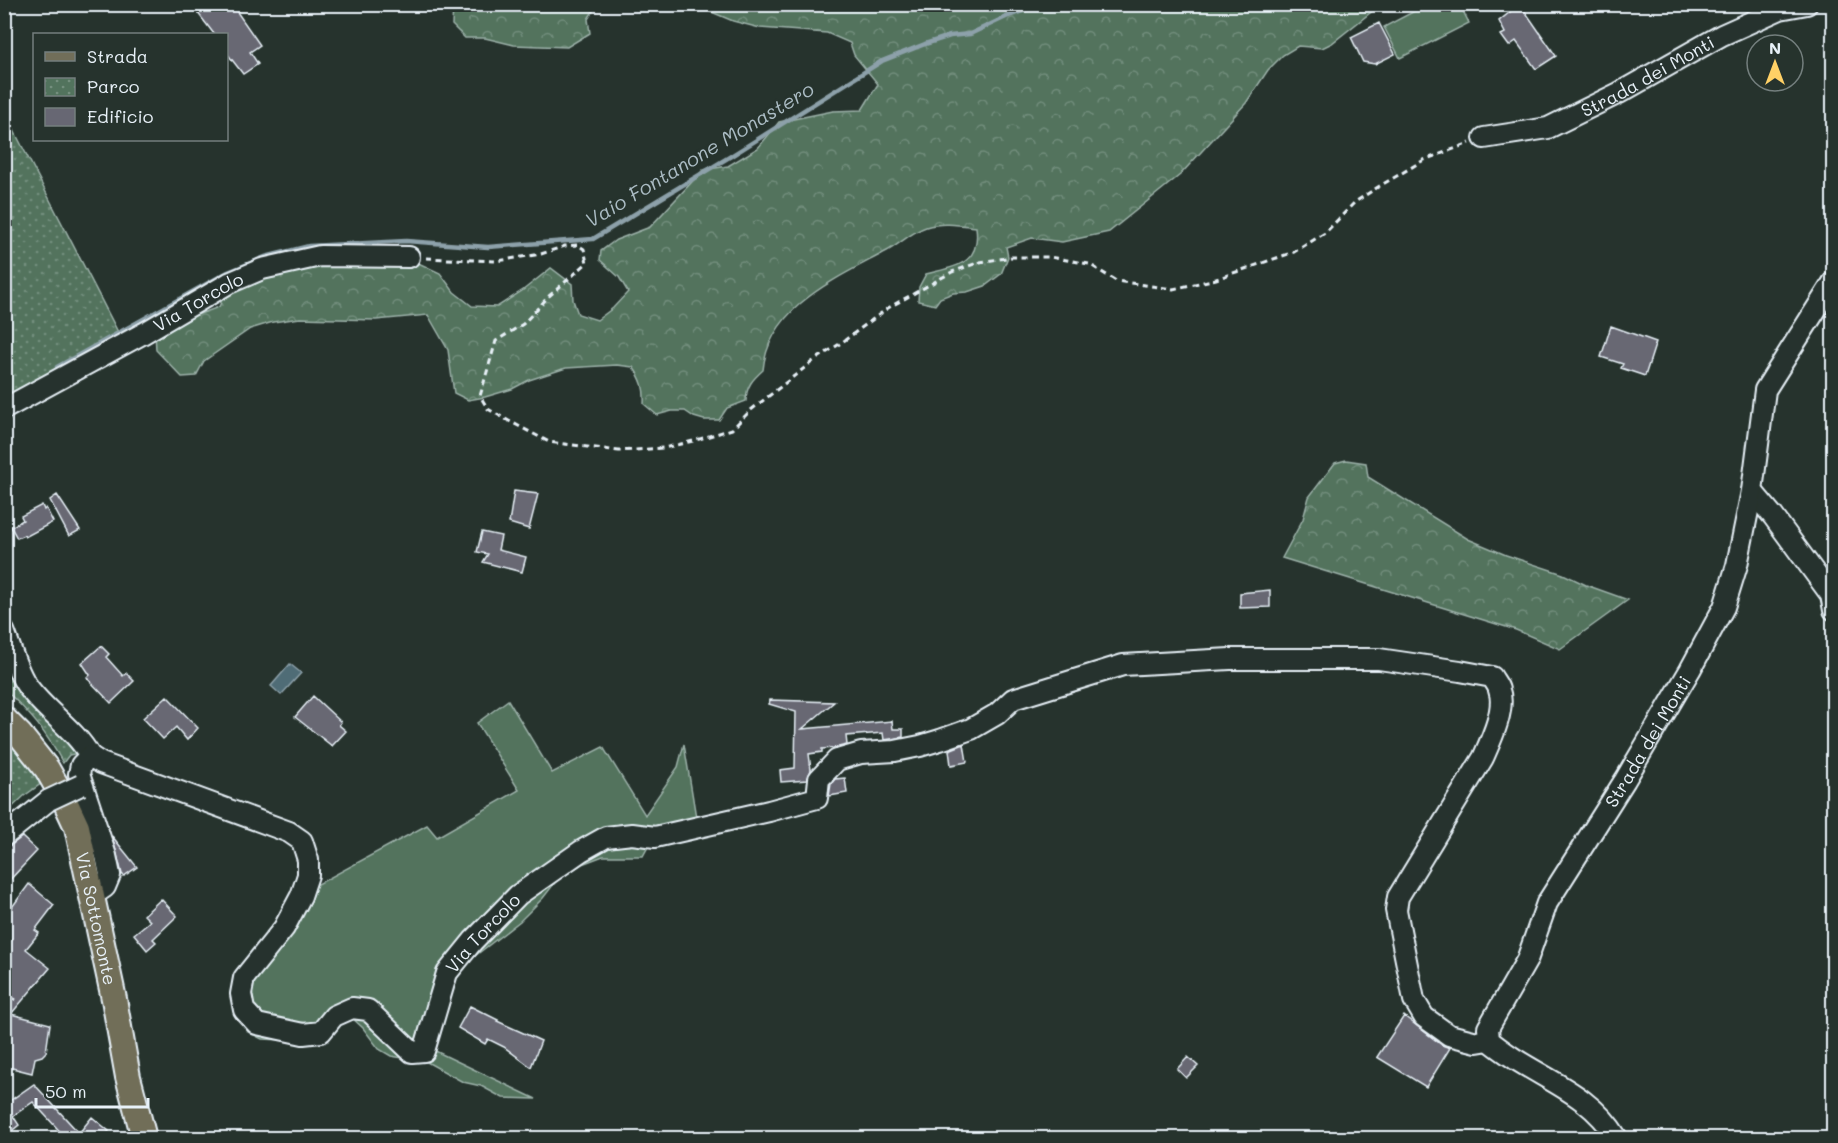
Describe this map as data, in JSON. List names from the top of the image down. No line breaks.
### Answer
{"streets":{"main road":["Via Sottomonte"],"street":["Strada dei Monti","Via Torcolo"]},"crossings":[["Strada dei Monti","Via Torcolo"]],"water":["Vaio Fontanone Monastero"],"legend":["Strada","Parco","Edificio"],"scale_bar":"50 m","north":"top"}
